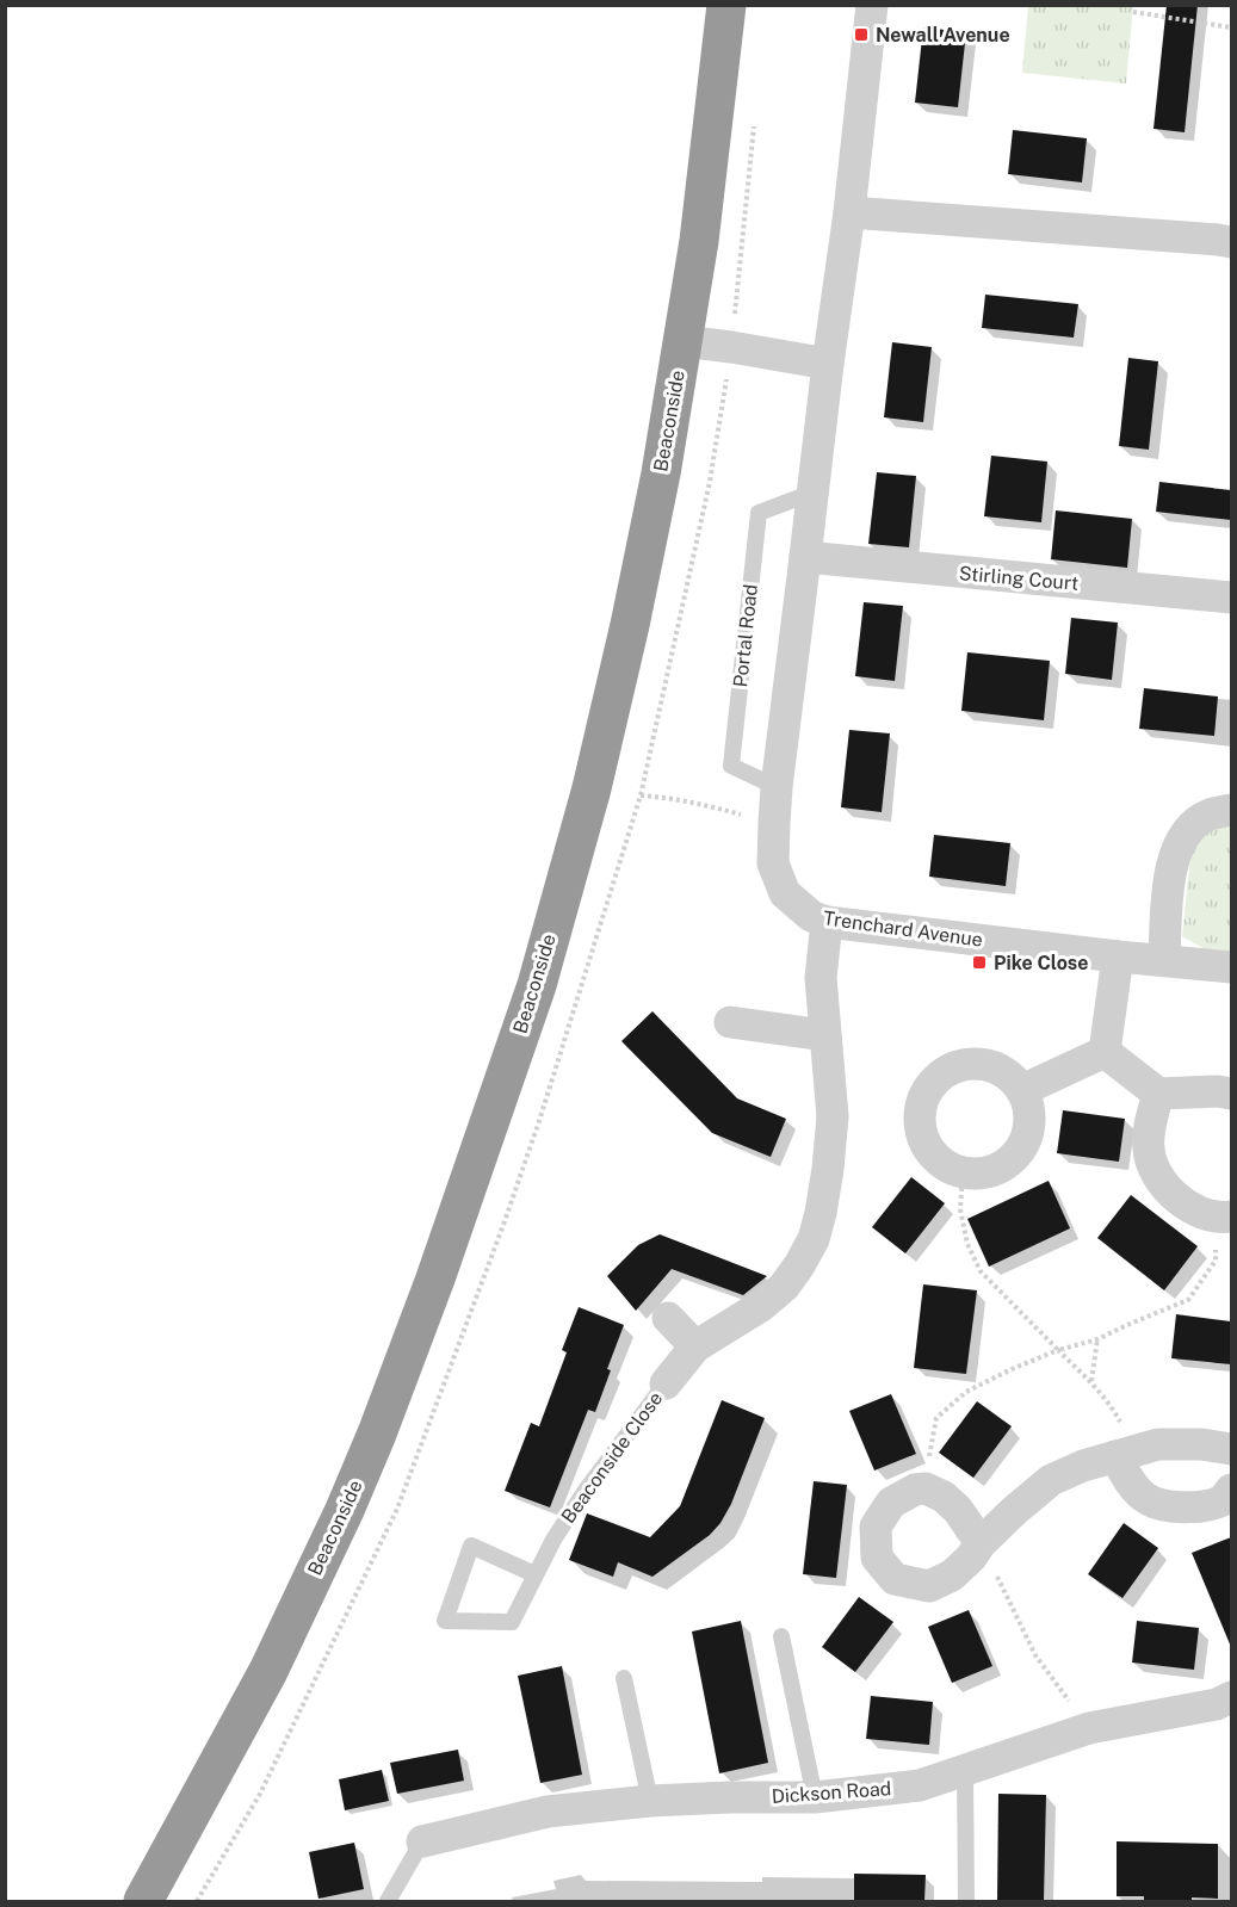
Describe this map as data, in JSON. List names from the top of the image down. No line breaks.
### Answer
{"streets":{"highway":["Beaconside"],"street":["Stirling Court","Trenchard Avenue","Beaconside Close","Dickson Road"],"lane":["Portal Road"]},"crossings":[["Trenchard Avenue","Beaconside Close"]],"places":{"transit":["Newall Avenue","Pike Close"]}}
